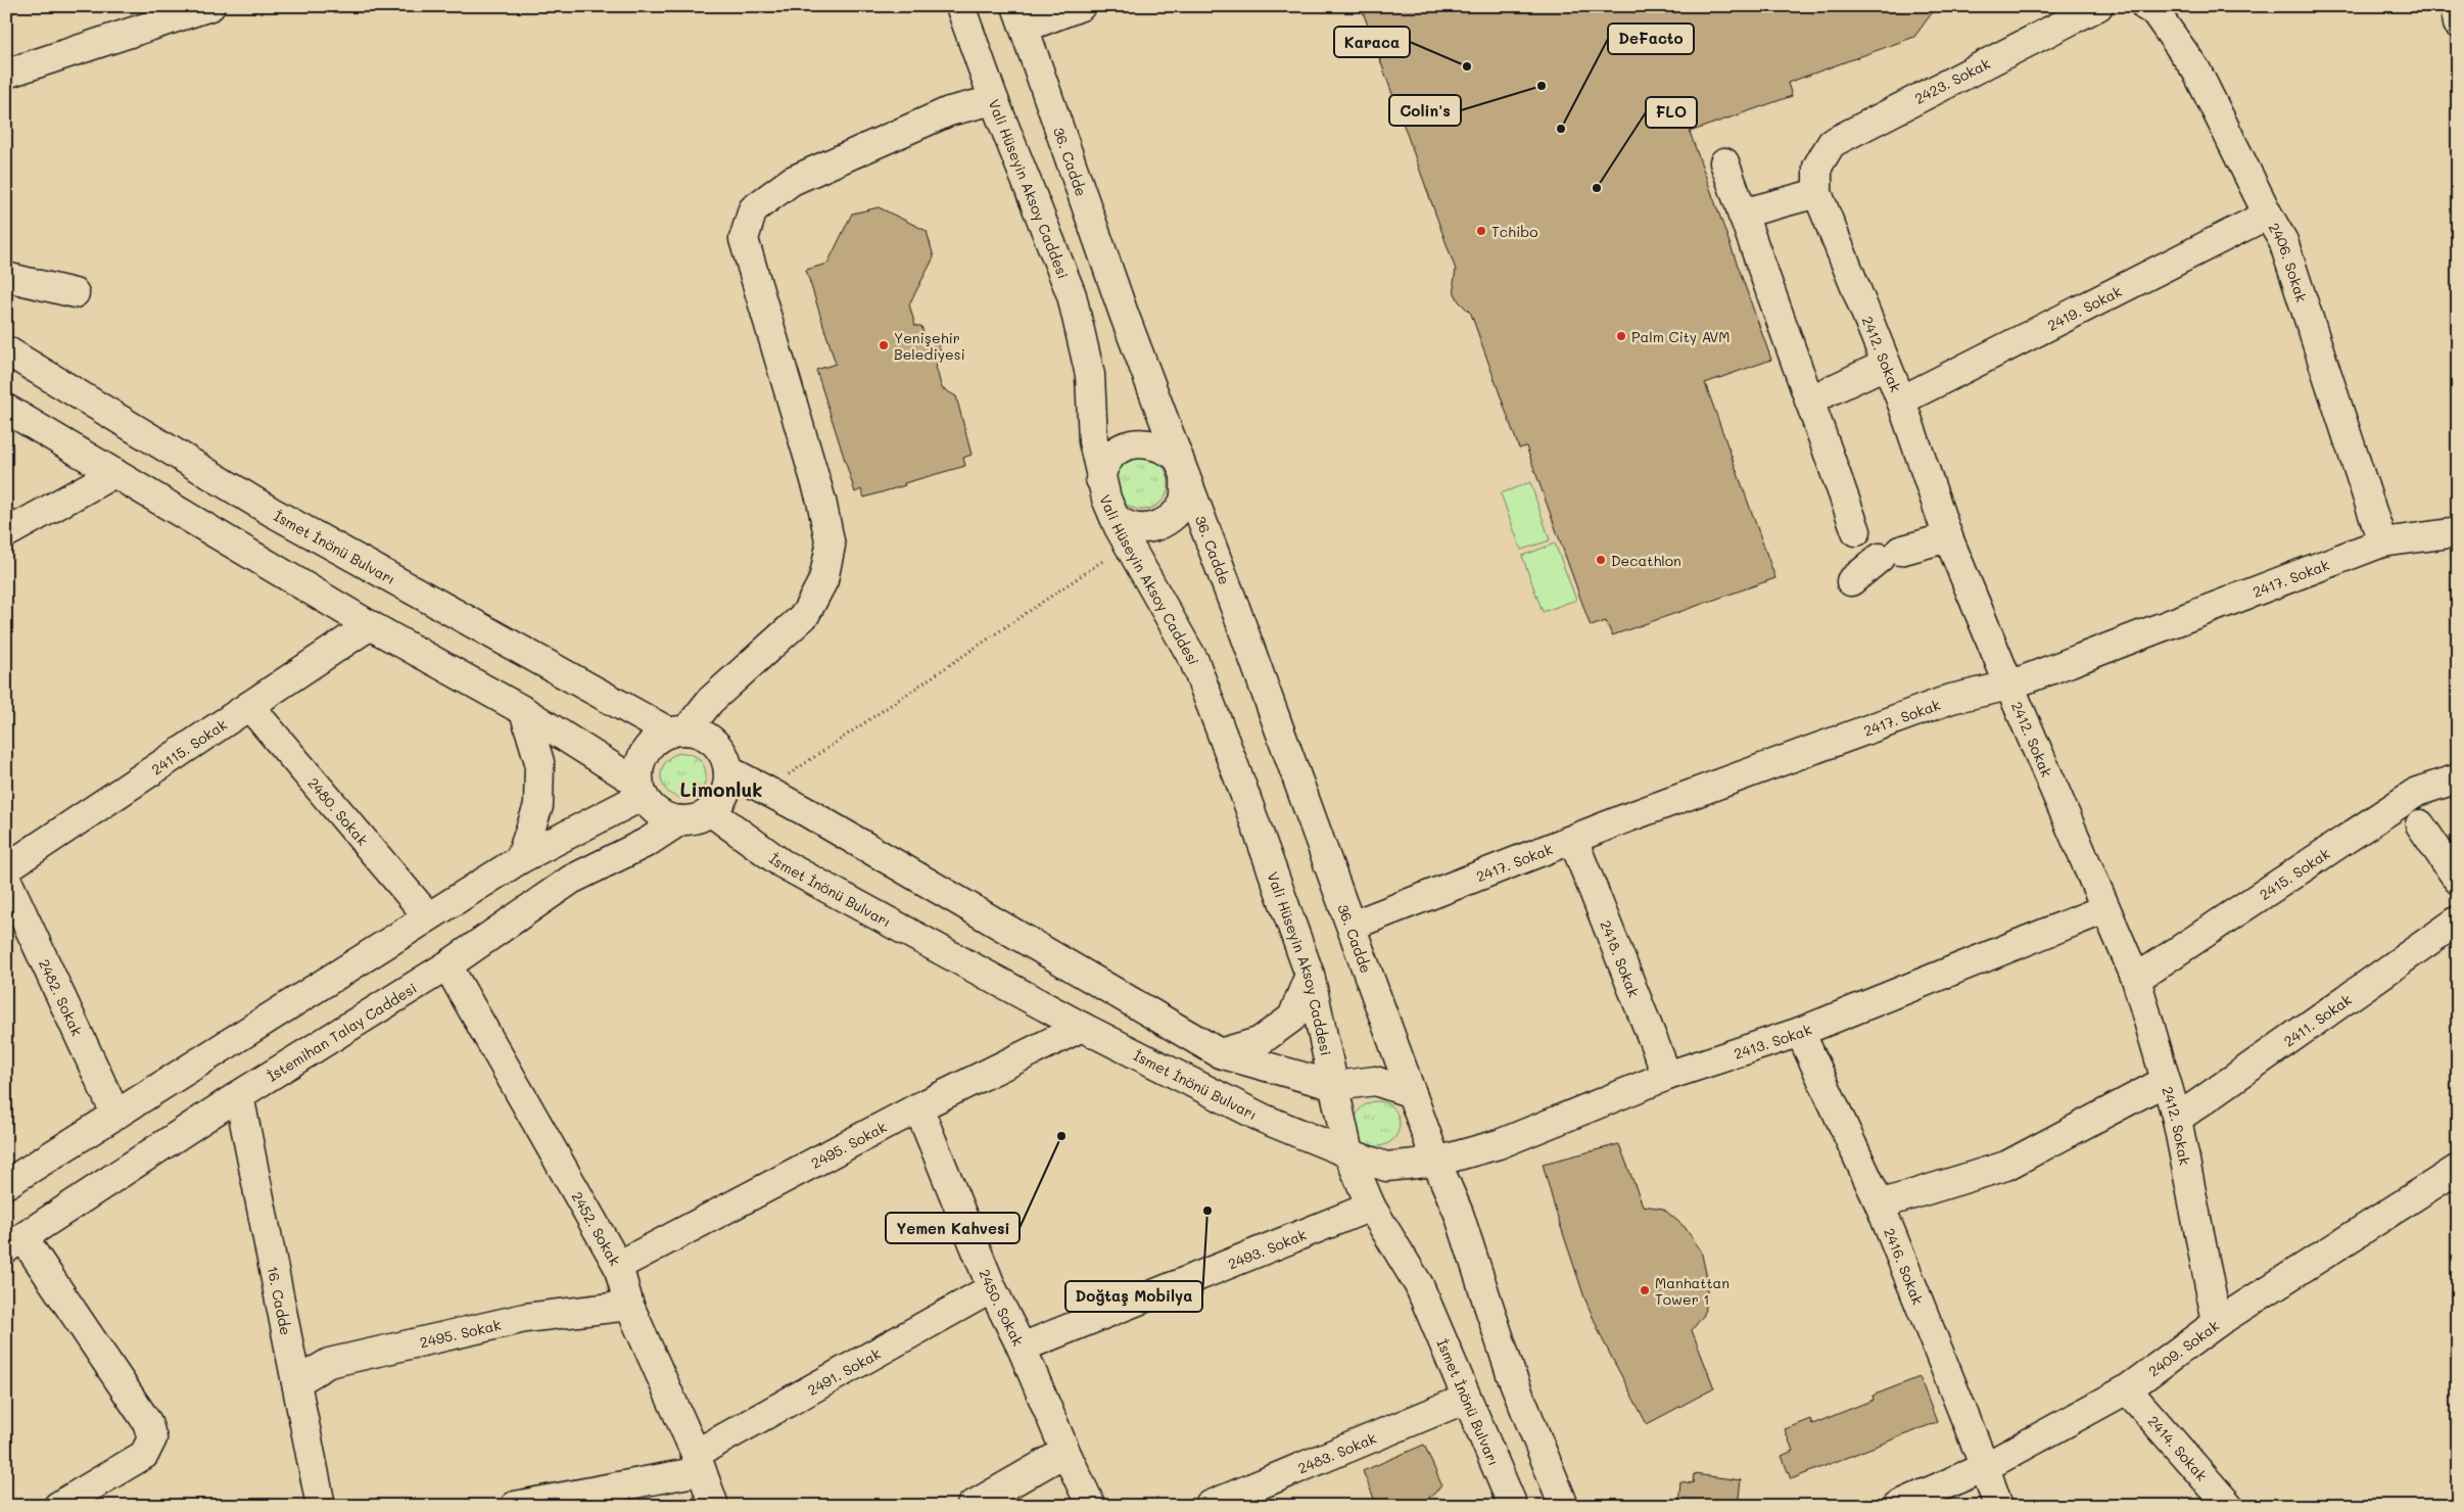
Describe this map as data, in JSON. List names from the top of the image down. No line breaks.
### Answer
{"streets":{"street":["2423. Sokak","36. Cadde","Vali Hüseyin Aksoy Caddesi","2406. Sokak","2419. Sokak","2412. Sokak","İsmet İnönü Bulvarı","2417. Sokak","24115. Sokak","2480. Sokak","2415. Sokak","2418. Sokak","2482. Sokak","2411. Sokak","İstemihan Talay Caddesi","2413. Sokak","2495. Sokak","2452. Sokak","2493. Sokak","2416. Sokak","16. Cadde","2450. Sokak","2409. Sokak","2491. Sokak","2414. Sokak","2483. Sokak"]},"crossings":[["2423. Sokak","2412. Sokak"],["36. Cadde","Vali Hüseyin Aksoy Caddesi"],["36. Cadde","2417. Sokak"],["Vali Hüseyin Aksoy Caddesi","İsmet İnönü Bulvarı"],["Vali Hüseyin Aksoy Caddesi","2413. Sokak"],["2406. Sokak","2419. Sokak"],["2406. Sokak","2417. Sokak"],["2419. Sokak","2412. Sokak"],["2412. Sokak","2417. Sokak"],["2412. Sokak","2415. Sokak"],["2412. Sokak","2411. Sokak"],["2412. Sokak","2413. Sokak"],["2412. Sokak","2409. Sokak"],["İsmet İnönü Bulvarı","İstemihan Talay Caddesi"],["İsmet İnönü Bulvarı","2413. Sokak"],["İsmet İnönü Bulvarı","2495. Sokak"],["İsmet İnönü Bulvarı","2493. Sokak"],["İsmet İnönü Bulvarı","2483. Sokak"],["2417. Sokak","2418. Sokak"],["24115. Sokak","2480. Sokak"],["2418. Sokak","2413. Sokak"],["İstemihan Talay Caddesi","2452. Sokak"],["İstemihan Talay Caddesi","16. Cadde"],["2413. Sokak","2416. Sokak"],["2495. Sokak","2452. Sokak"],["2495. Sokak","16. Cadde"],["2495. Sokak","2450. Sokak"],["2452. Sokak","2491. Sokak"],["2493. Sokak","2450. Sokak"],["2416. Sokak","2409. Sokak"],["2450. Sokak","2491. Sokak"],["2409. Sokak","2414. Sokak"]],"districts":["Limonluk"],"places":["Karaca","Colin's","DeFacto","FLO","Tchibo","Palm City AVM","Yenişehir Belediyesi","Decathlon","Yemen Kahvesi","Doğtaş Mobilya","Manhattan Tower 1"]}
